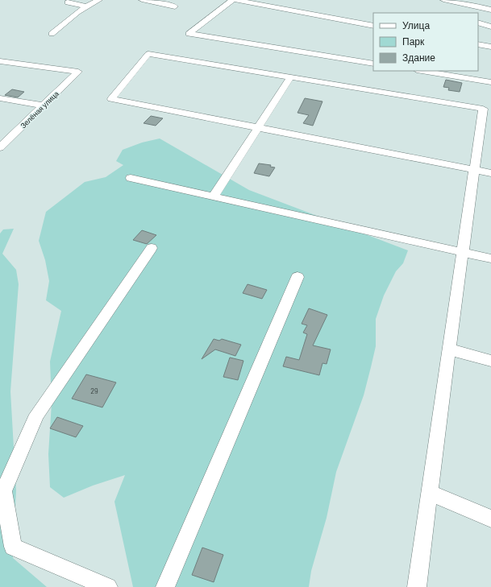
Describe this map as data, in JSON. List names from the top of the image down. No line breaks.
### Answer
{"streets":{"street":["Зелёная улица"]},"house_numbers":["29"],"legend":["Улица","Парк","Здание"]}
